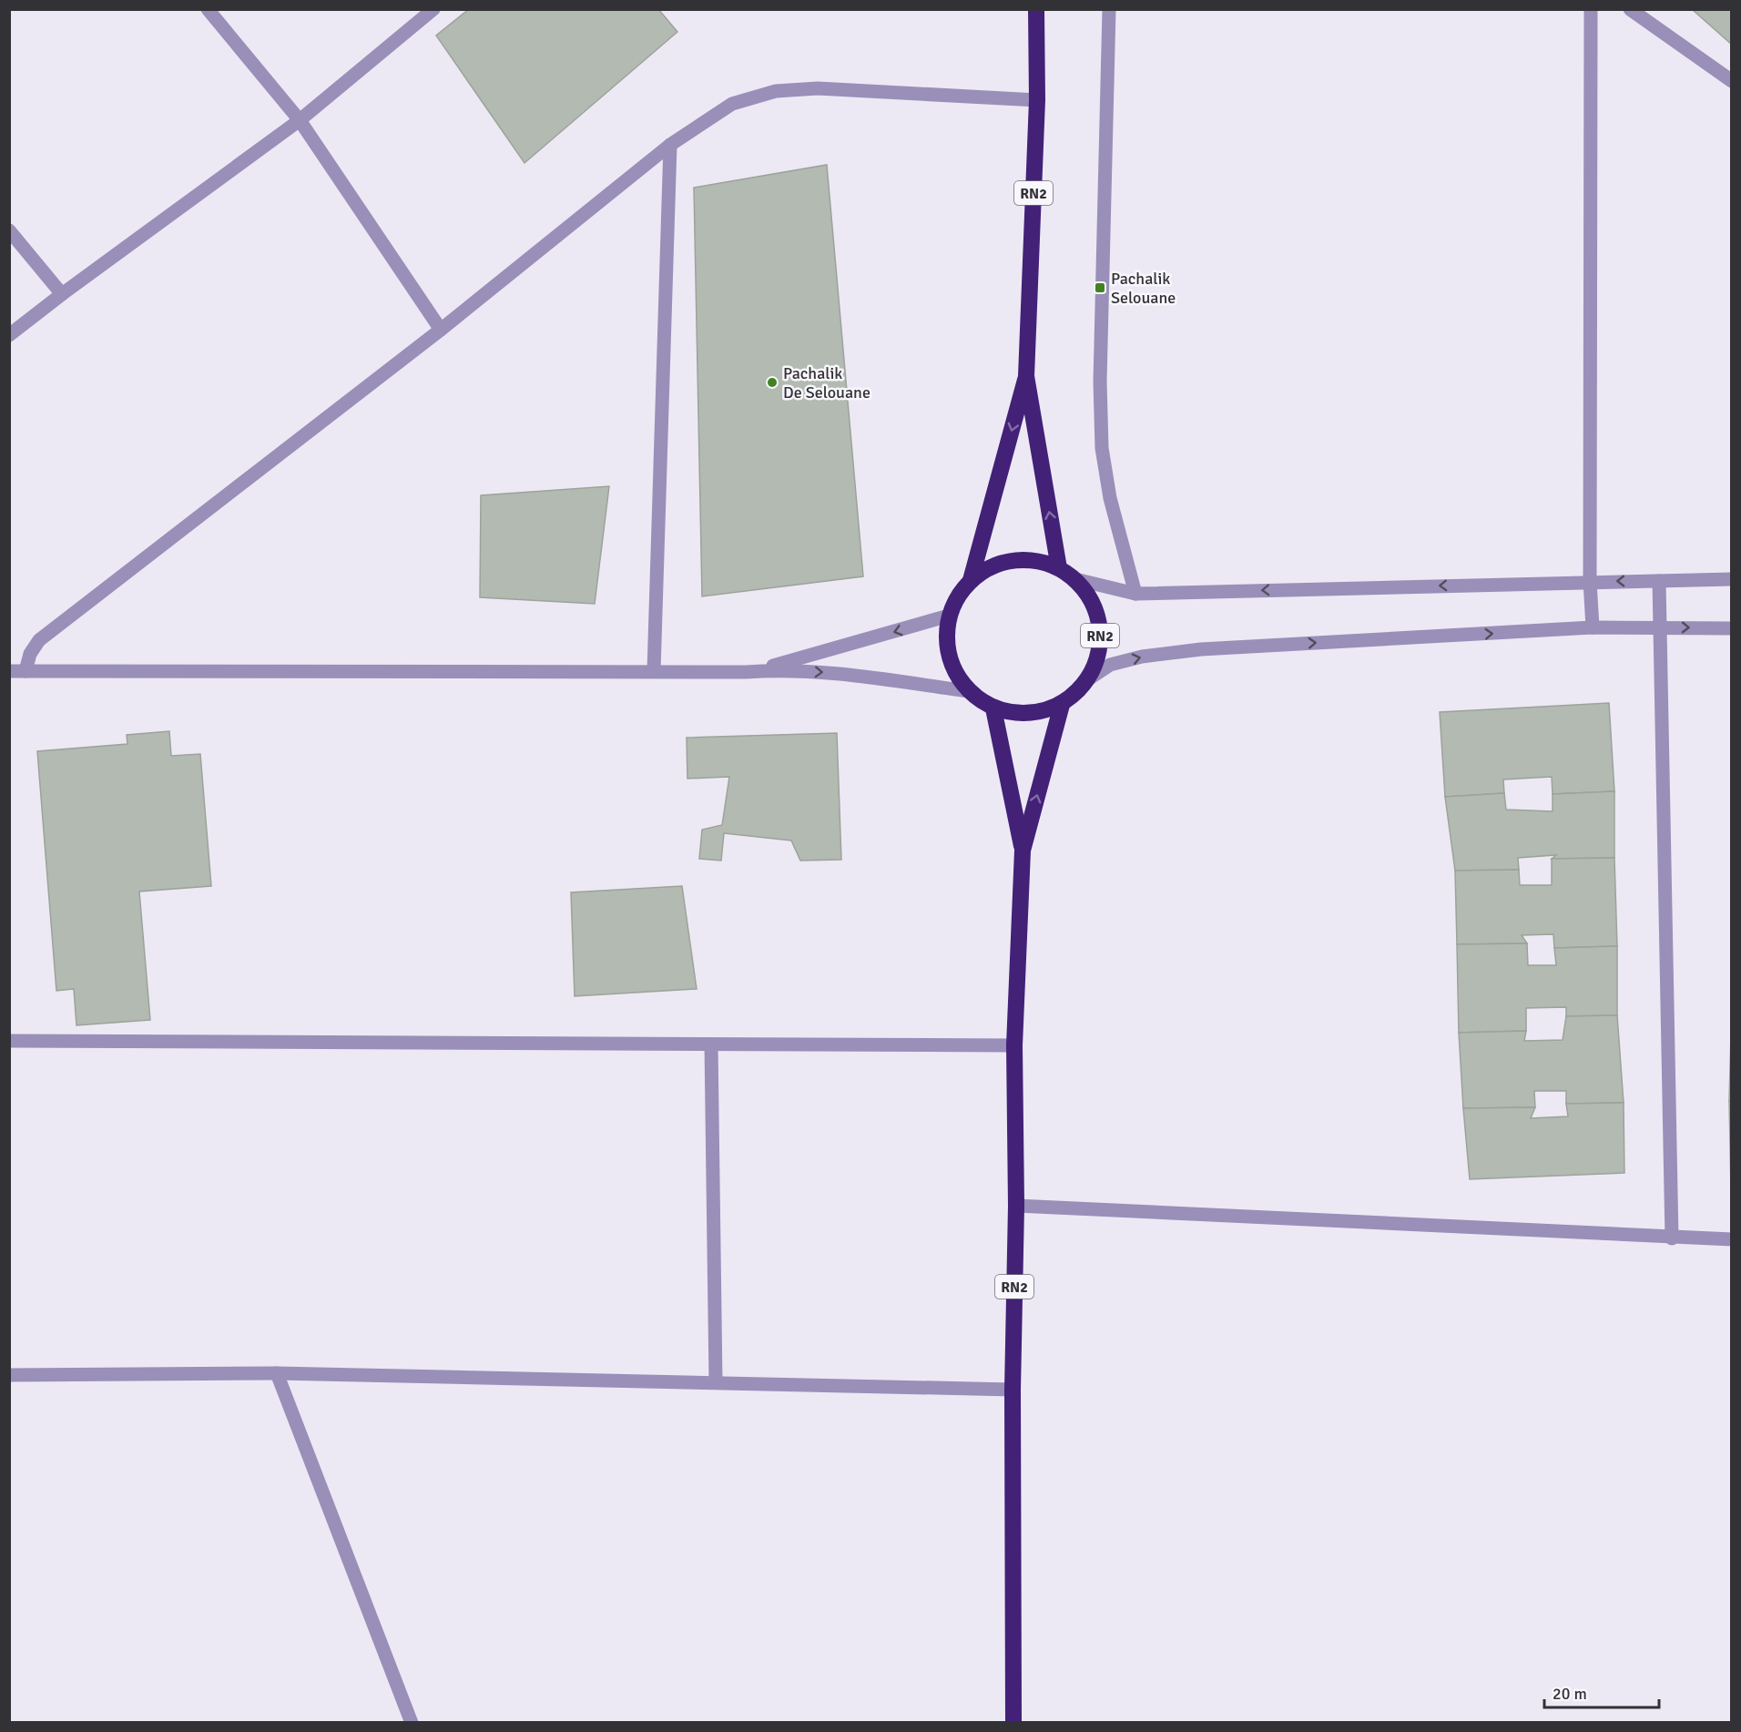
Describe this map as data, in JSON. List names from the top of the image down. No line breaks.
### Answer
{"streets":{"highway":["RN2"]},"places":{"transit":["Pachalik Selouane"],"other":["Pachalik De Selouane"]},"scale_bar":"20 m"}
